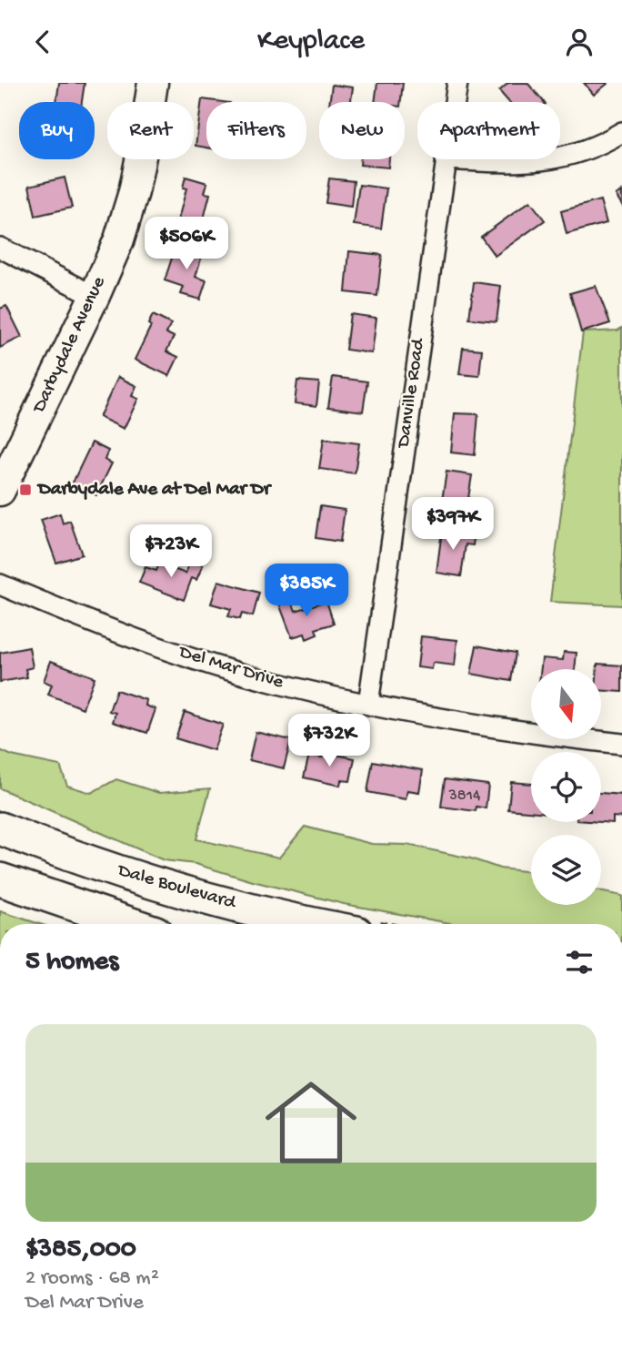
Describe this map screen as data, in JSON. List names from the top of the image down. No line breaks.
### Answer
{"streets":{"main road":["Dale Boulevard"],"street":["Darbydale Avenue","Danville Road","Del Mar Drive"]},"crossings":[["Danville Road","Del Mar Drive"]],"places":{"transit":["Darbydale Ave at Del Mar Dr"]},"house_numbers":["3814"],"north":"bottom","page":{"header":"Keyplace","chip":["Buy","Rent","Filters","New","Apartment"],"price":["$506K","$397K","$723K","$385K","$732K"],"heading":"5 homes","list":[{"name":"$385,000","note":"2 rooms · 68 m² · Del Mar Drive"}]}}
